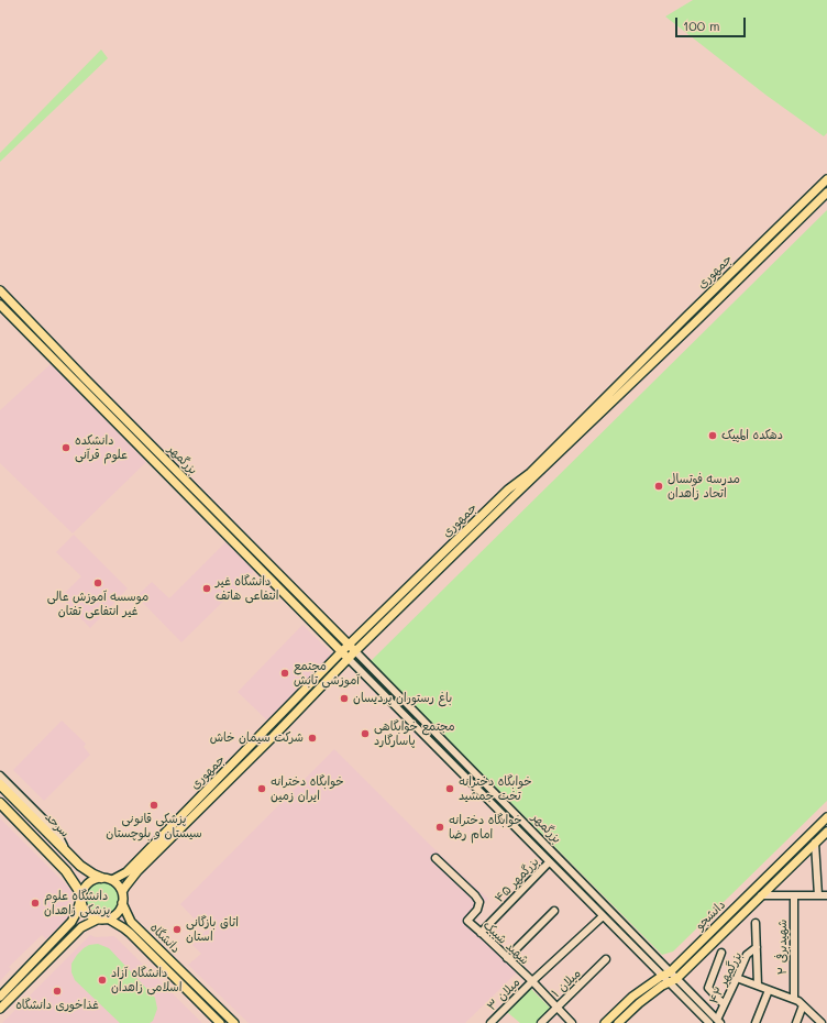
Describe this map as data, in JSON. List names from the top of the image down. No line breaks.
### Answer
{"streets":{"highway":["سرحد"],"main road":["جمهوری","بزرگمهر","دانشجو","دانشگاه"],"street":["بزرگمهر ۴۵","شهید شیبک","شهیدبرفی ۲","بزرگمهر ۴۲","میلان ۱","میلان ۳"]},"crossings":[["جمهوری","بزرگمهر"],["جمهوری","سرحد"],["جمهوری","دانشگاه"],["بزرگمهر","بزرگمهر ۴۵"],["بزرگمهر","دانشجو"],["بزرگمهر","بزرگمهر ۴۲"],["بزرگمهر","میلان ۳"],["سرحد","دانشگاه"],["بزرگمهر ۴۵","شهید شیبک"],["شهید شیبک","میلان ۱"],["شهید شیبک","میلان ۳"]],"places":["دهکده المپیک","دانشکده علوم قرآنی","مدرسه فوتسال اتحاد زاهدان","موسسه آموزش عالی غیر انتفاعی تفتان","دانشگاه غیر انتفاعی هاتف","مجتمع آموزشی تابش","باغ رستوران پردیسان","مجتمع خوابگاهی پاسارگارد","شرکت سیمان خاش","خوابگاه دخترانه ایران زمین","خوابگاه دخترانه تخت جمشید","پزشکی قانونی سیستان و بلوچستان","خوابگاه دخترانه امام رضا","دانشگاه علوم پزشکی زاهدان","اتاق بازگانی استان","دانشگاه آزاد اسلامی زاهدان","غذاخوری دانشگاه"],"scale_bar":"100 m"}
